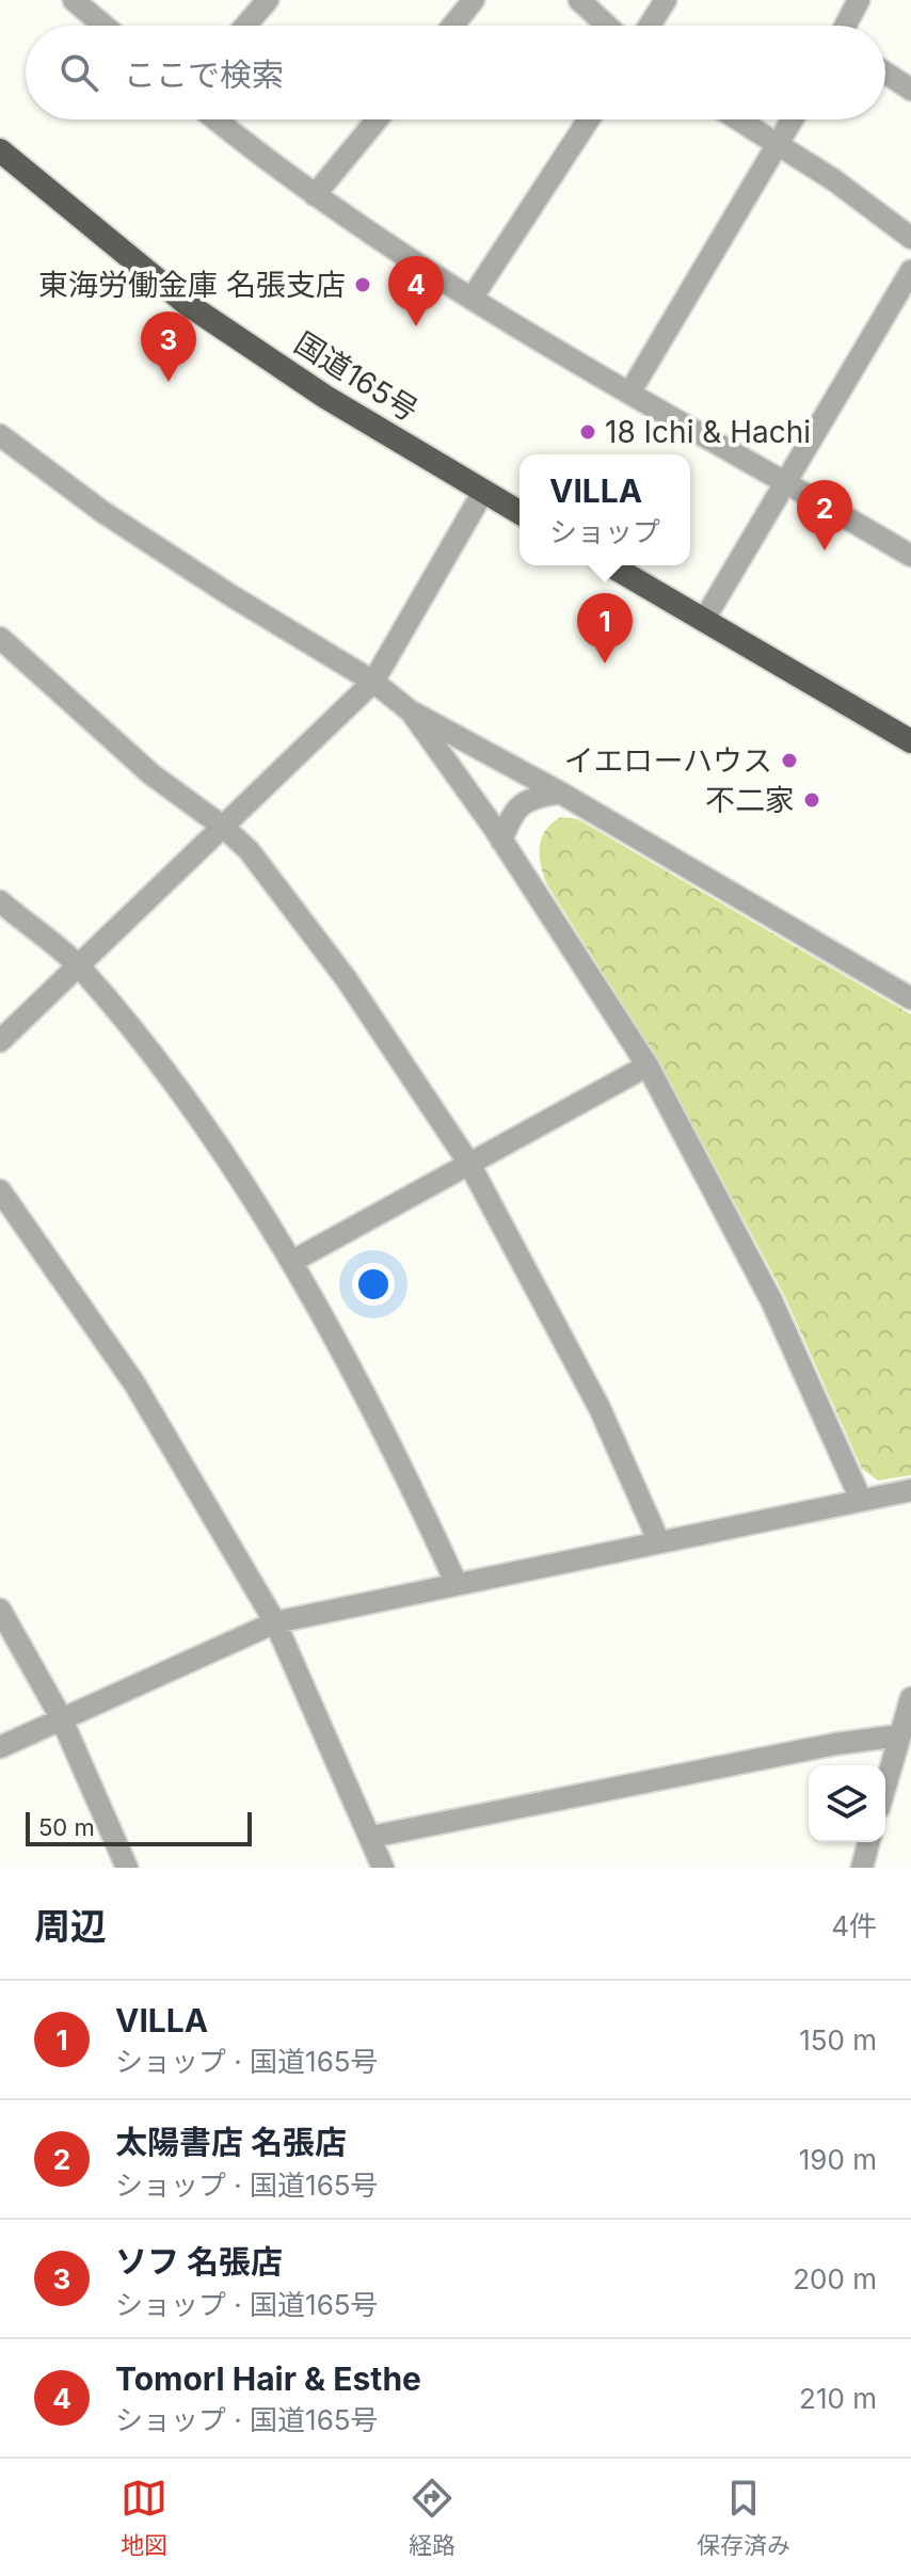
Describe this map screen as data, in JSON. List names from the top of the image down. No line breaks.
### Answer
{"streets":{"highway":["国道165号"]},"places":["東海労働金庫 名張支店","18 Ichi & Hachi","イエローハウス","不二家"],"scale_bar":"50 m","page":{"search":"ここで検索","pins":["4","3","2","1"],"popup":["VILLA","ショップ"],"scale":"50 m","heading":["周辺","4件"],"list":[{"mark":"1","name":"VILLA","note":"ショップ · 国道165号","value":"150 m"},{"mark":"2","name":"太陽書店 名張店","note":"ショップ · 国道165号","value":"190 m"},{"mark":"3","name":"ソフ 名張店","note":"ショップ · 国道165号","value":"200 m"},{"mark":"4","name":"Tomorl Hair & Esthe","note":"ショップ · 国道165号","value":"210 m"}],"nav":["地図","経路","保存済み"]}}
